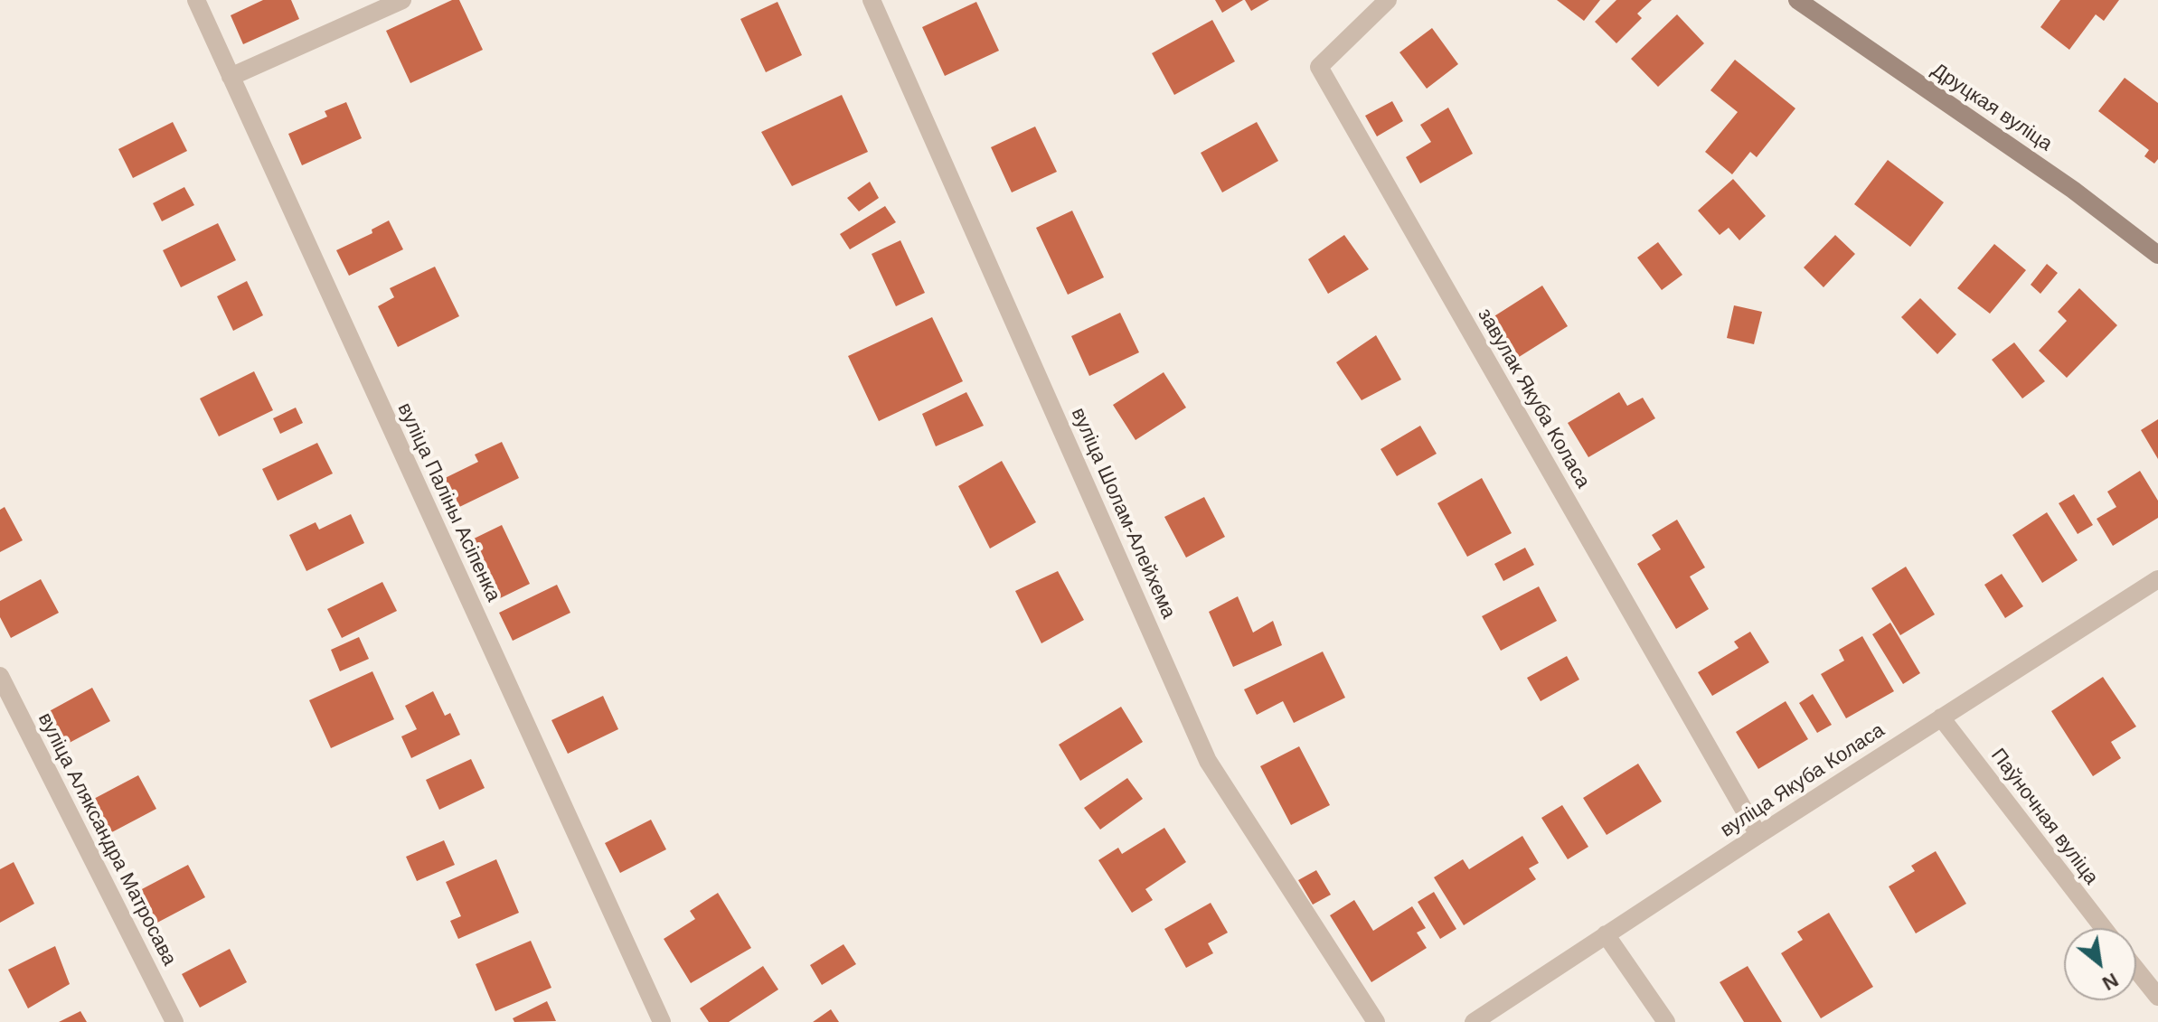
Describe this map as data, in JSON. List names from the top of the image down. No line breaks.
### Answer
{"streets":{"main road":["Друцкая вуліца"],"street":["завулак Якуба Коласа","вуліца Паліны Асіпенка","вуліца Шолам-Алейхема","вуліца Якуба Коласа","Паўночная вуліца","вуліца Аляксандра Матросава"]},"crossings":[["завулак Якуба Коласа","вуліца Якуба Коласа"],["вуліца Якуба Коласа","Паўночная вуліца"]],"north":"bottom right"}
